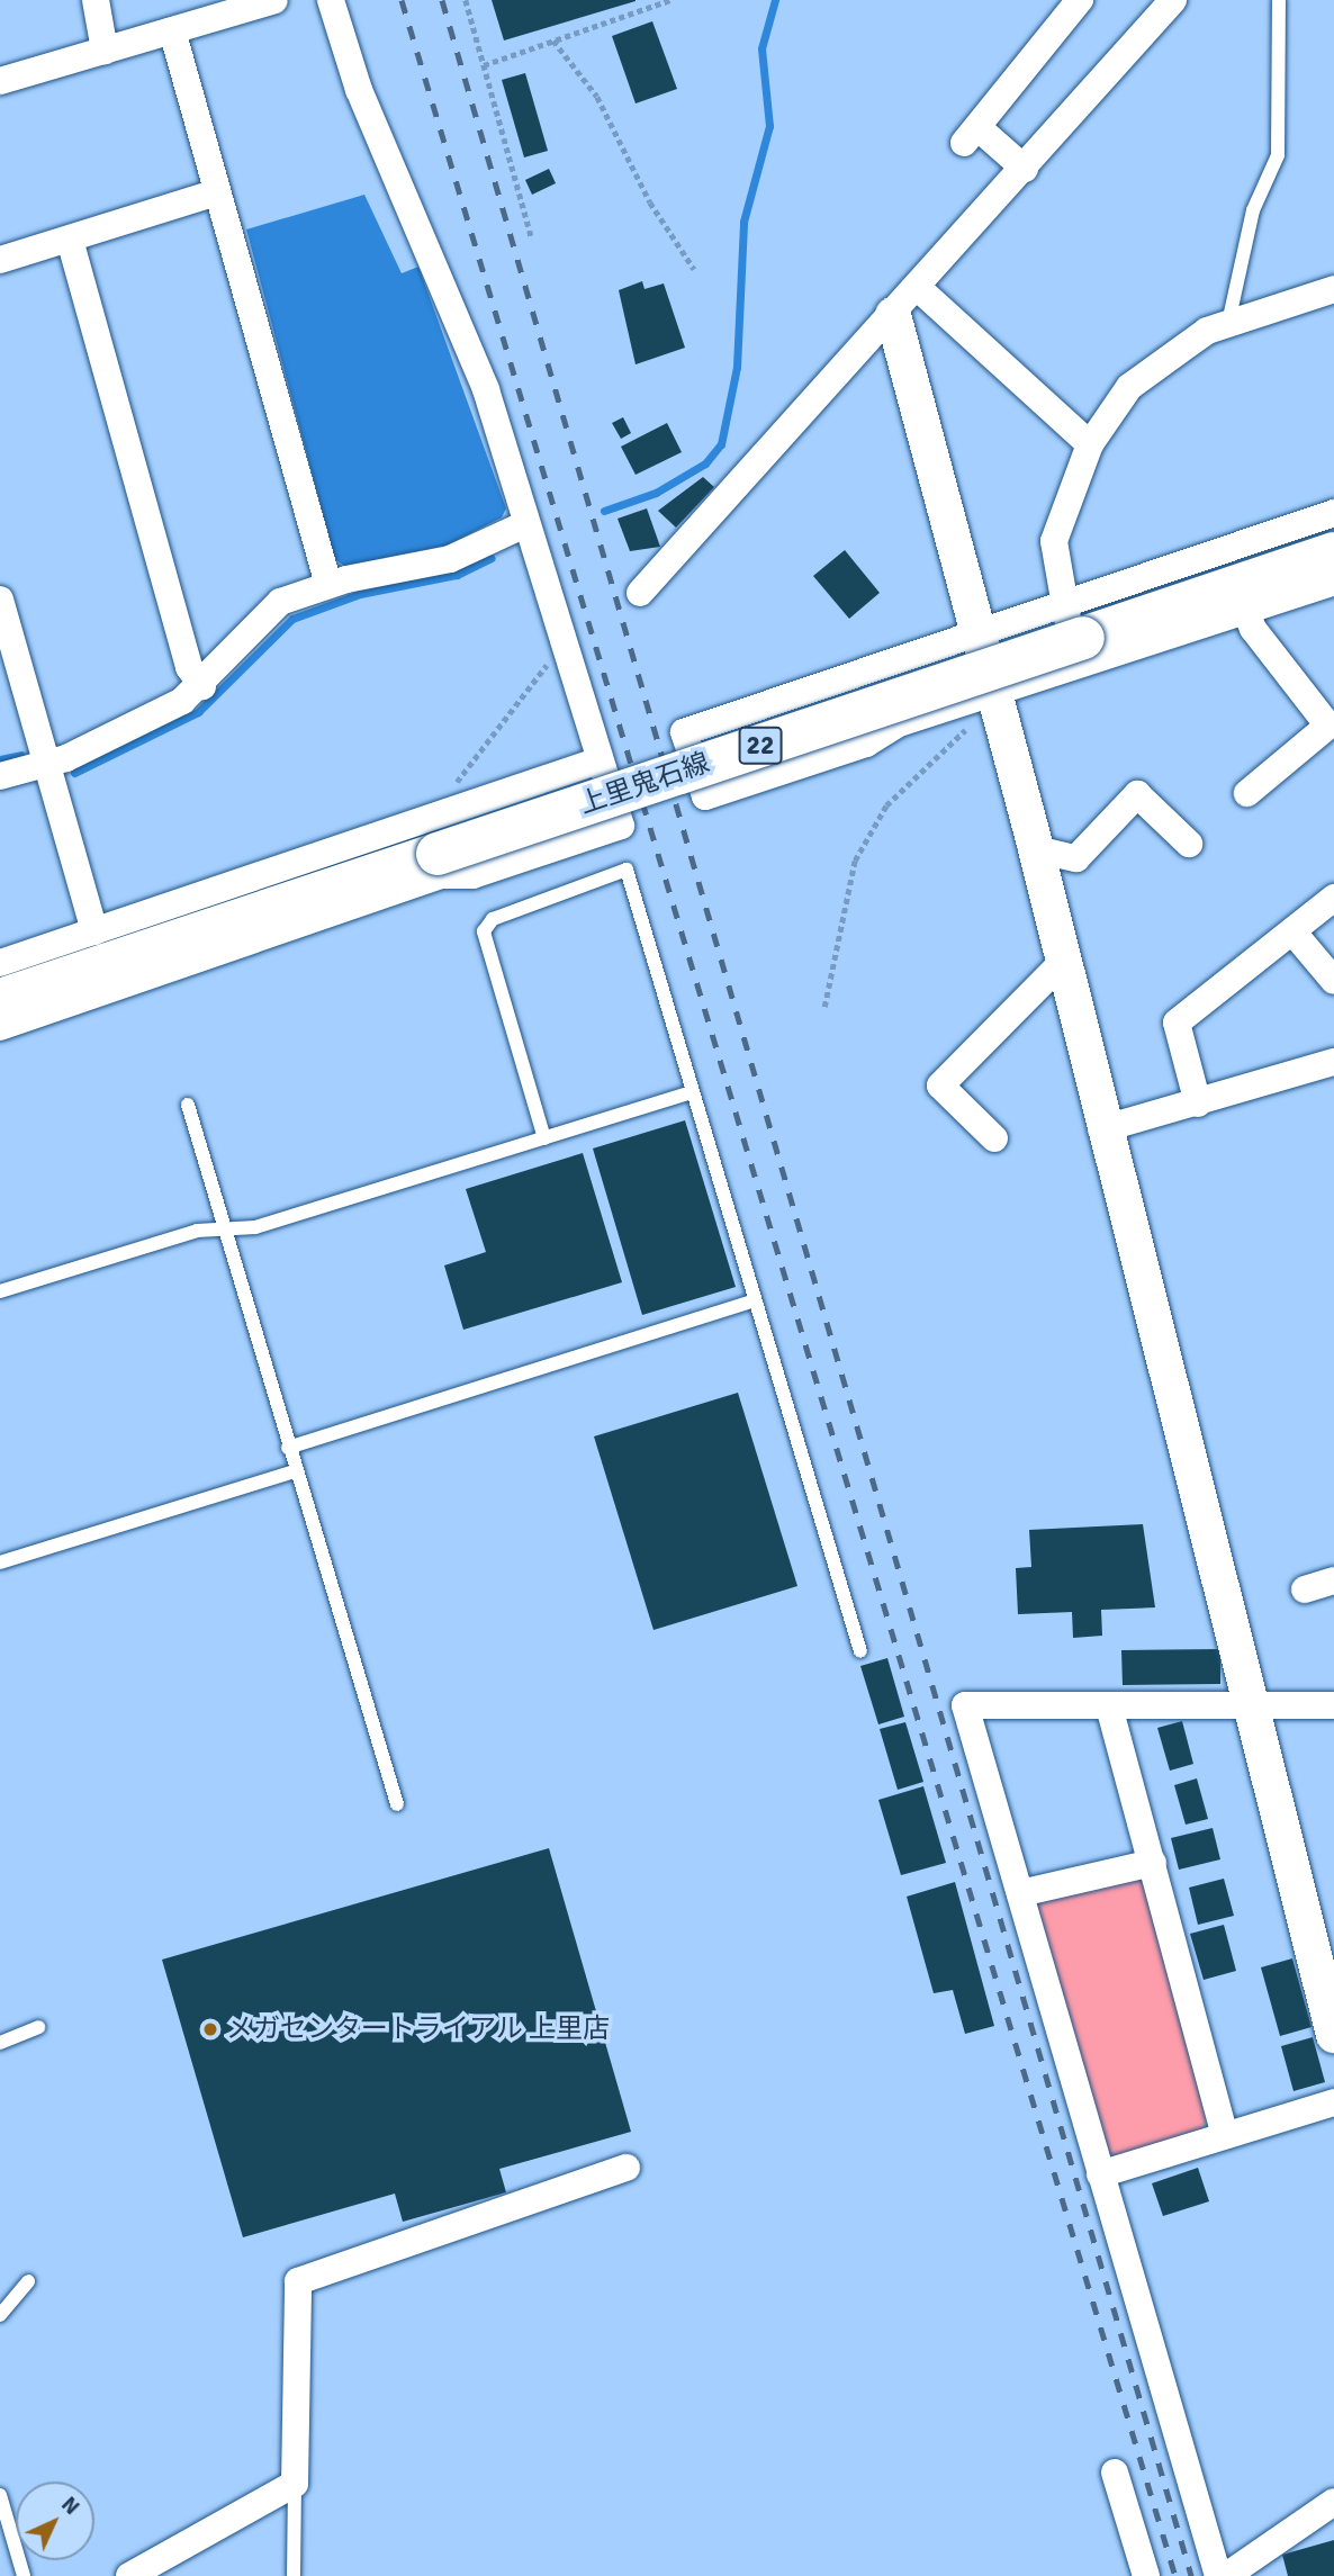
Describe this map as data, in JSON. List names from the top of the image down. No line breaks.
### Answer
{"streets":{"main road":["22","上里鬼石線"]},"places":["メガセンタートライアル 上里店"],"north":"top right"}
